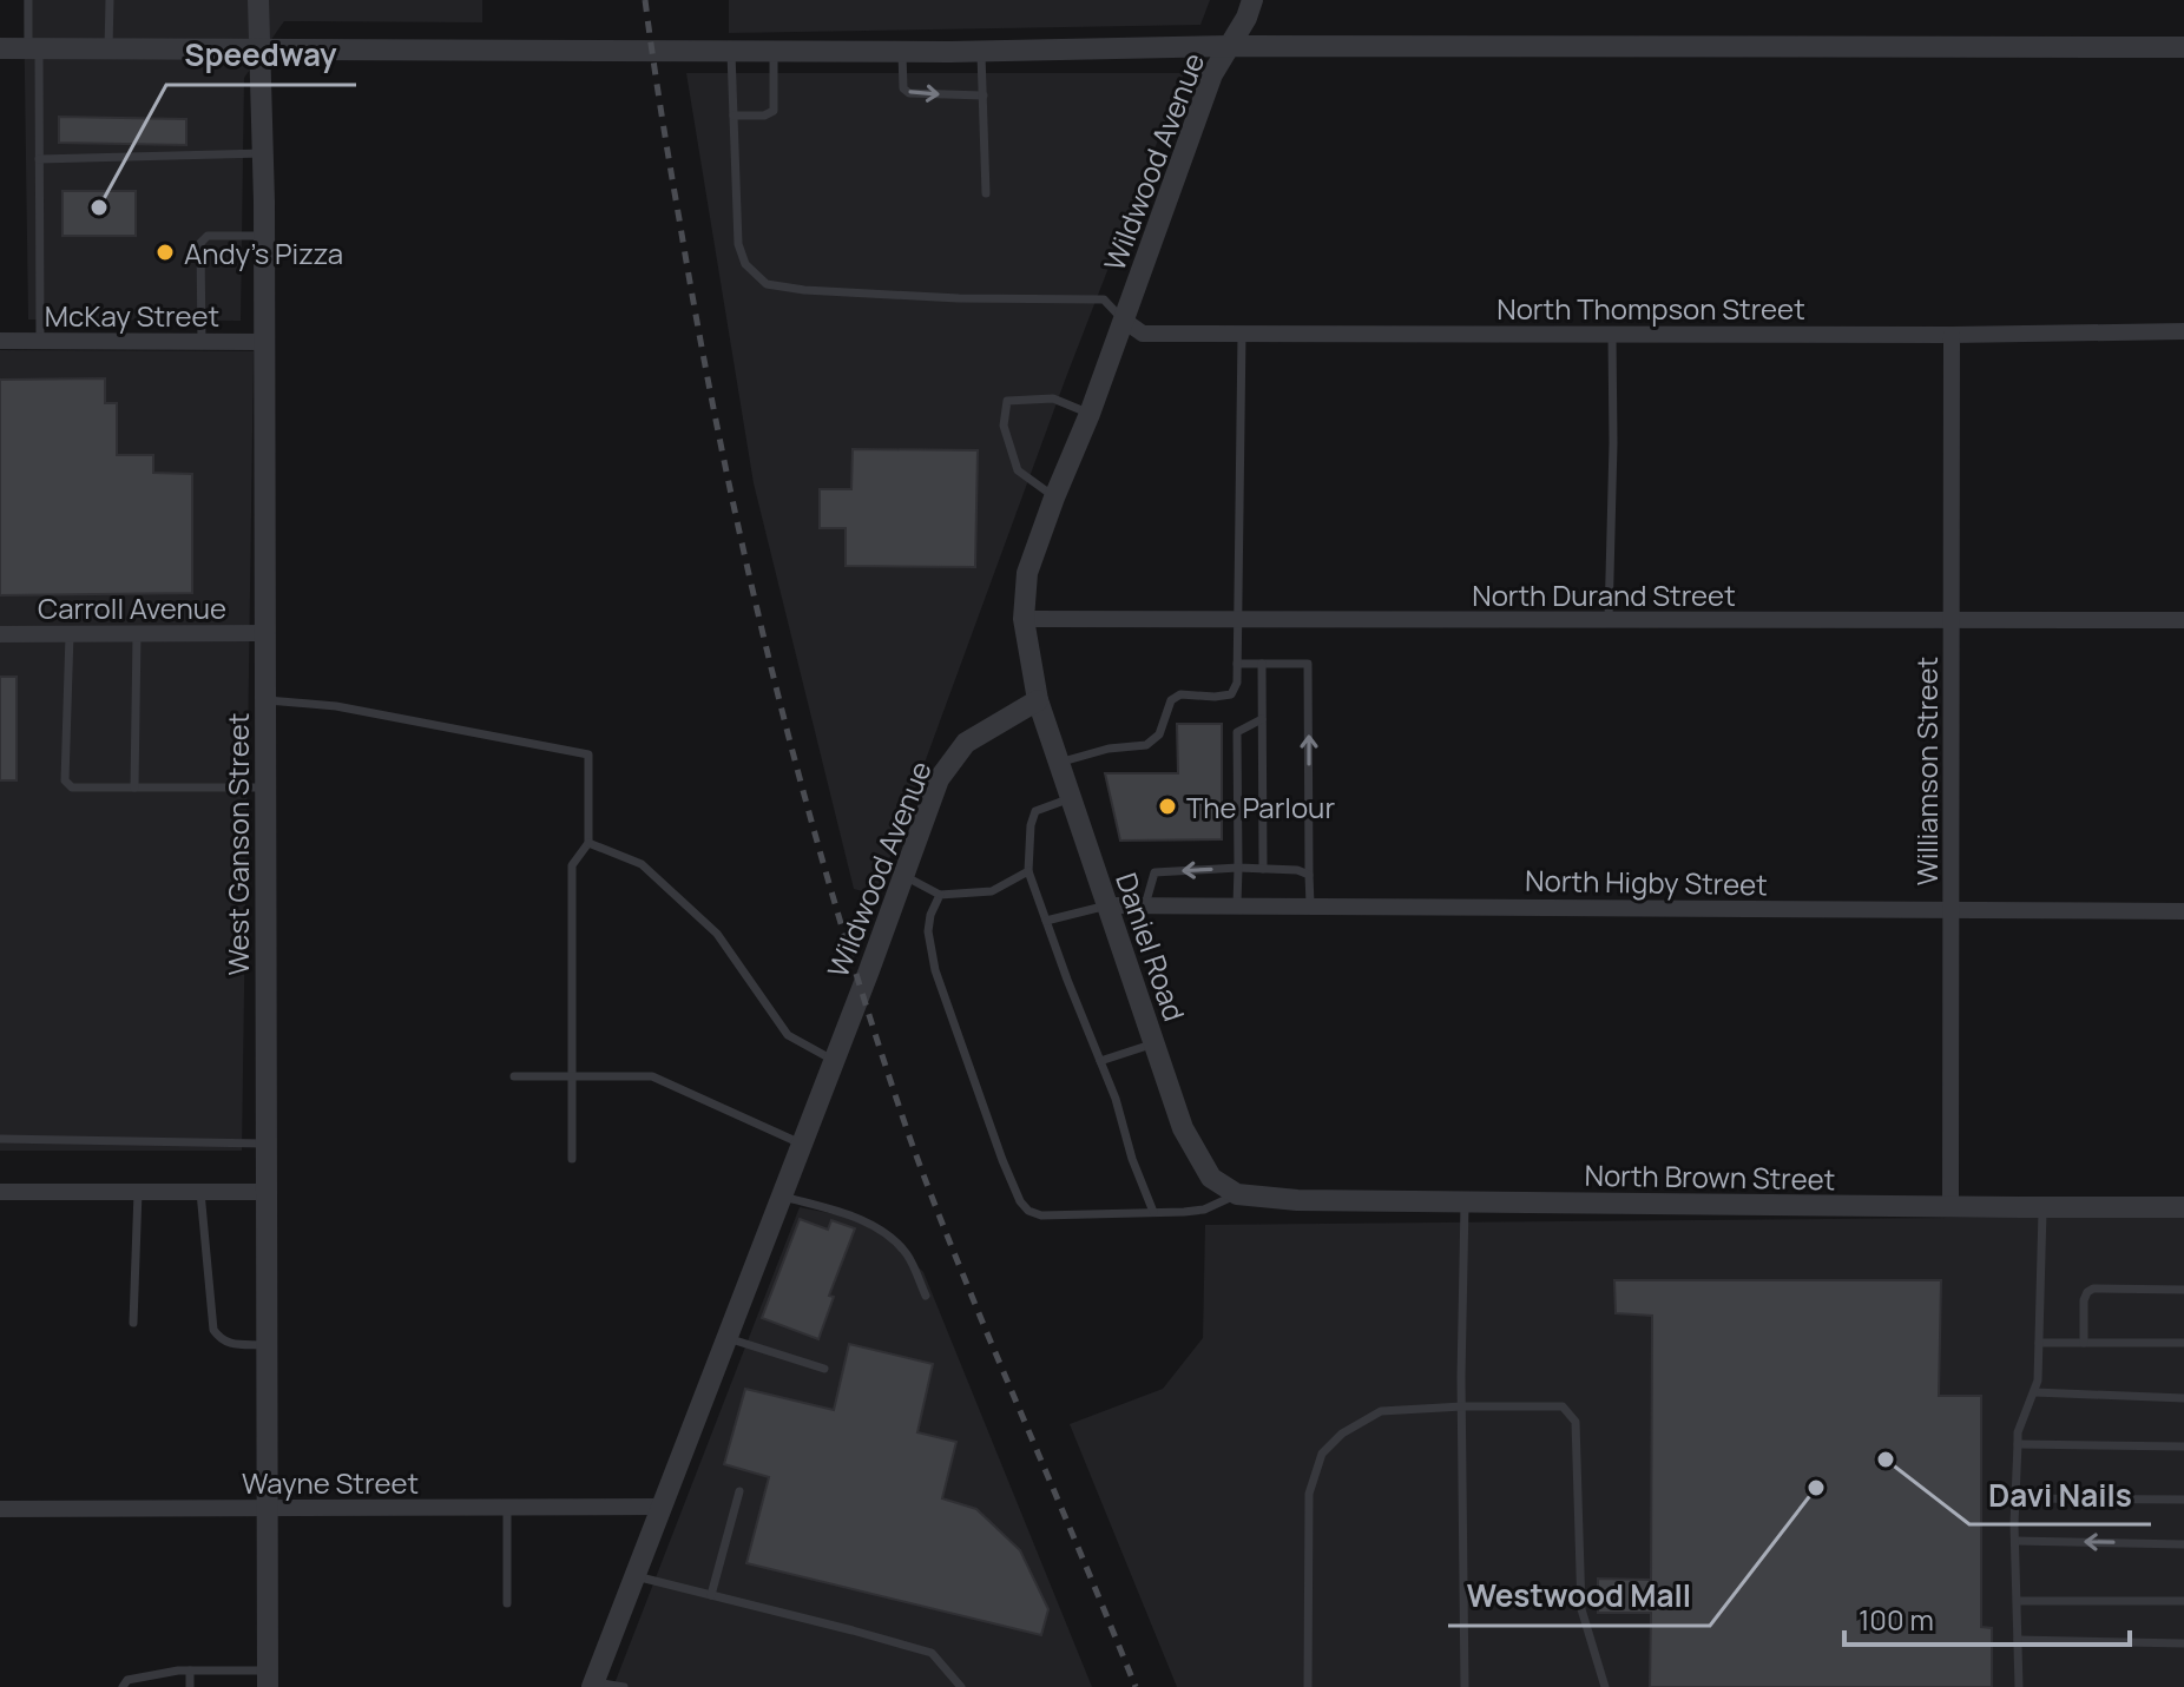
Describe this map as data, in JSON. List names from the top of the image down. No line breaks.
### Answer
{"streets":{"street":["Wildwood Avenue","North Thompson Street","McKay Street","North Durand Street","Carroll Avenue","Williamson Street","West Ganson Street","North Higby Street","Daniel Road","North Brown Street","Wayne Street"]},"crossings":[["Wildwood Avenue","North Thompson Street"],["Wildwood Avenue","North Durand Street"],["Wildwood Avenue","Daniel Road"],["Wildwood Avenue","Wayne Street"],["North Thompson Street","Williamson Street"],["McKay Street","West Ganson Street"],["North Durand Street","Williamson Street"],["Carroll Avenue","West Ganson Street"],["Williamson Street","North Higby Street"],["Williamson Street","North Brown Street"],["West Ganson Street","Wayne Street"],["North Higby Street","Daniel Road"],["Daniel Road","North Brown Street"]],"places":["Speedway","Andy's Pizza","The Parlour","Davi Nails","Westwood Mall"],"scale_bar":"100 m"}
